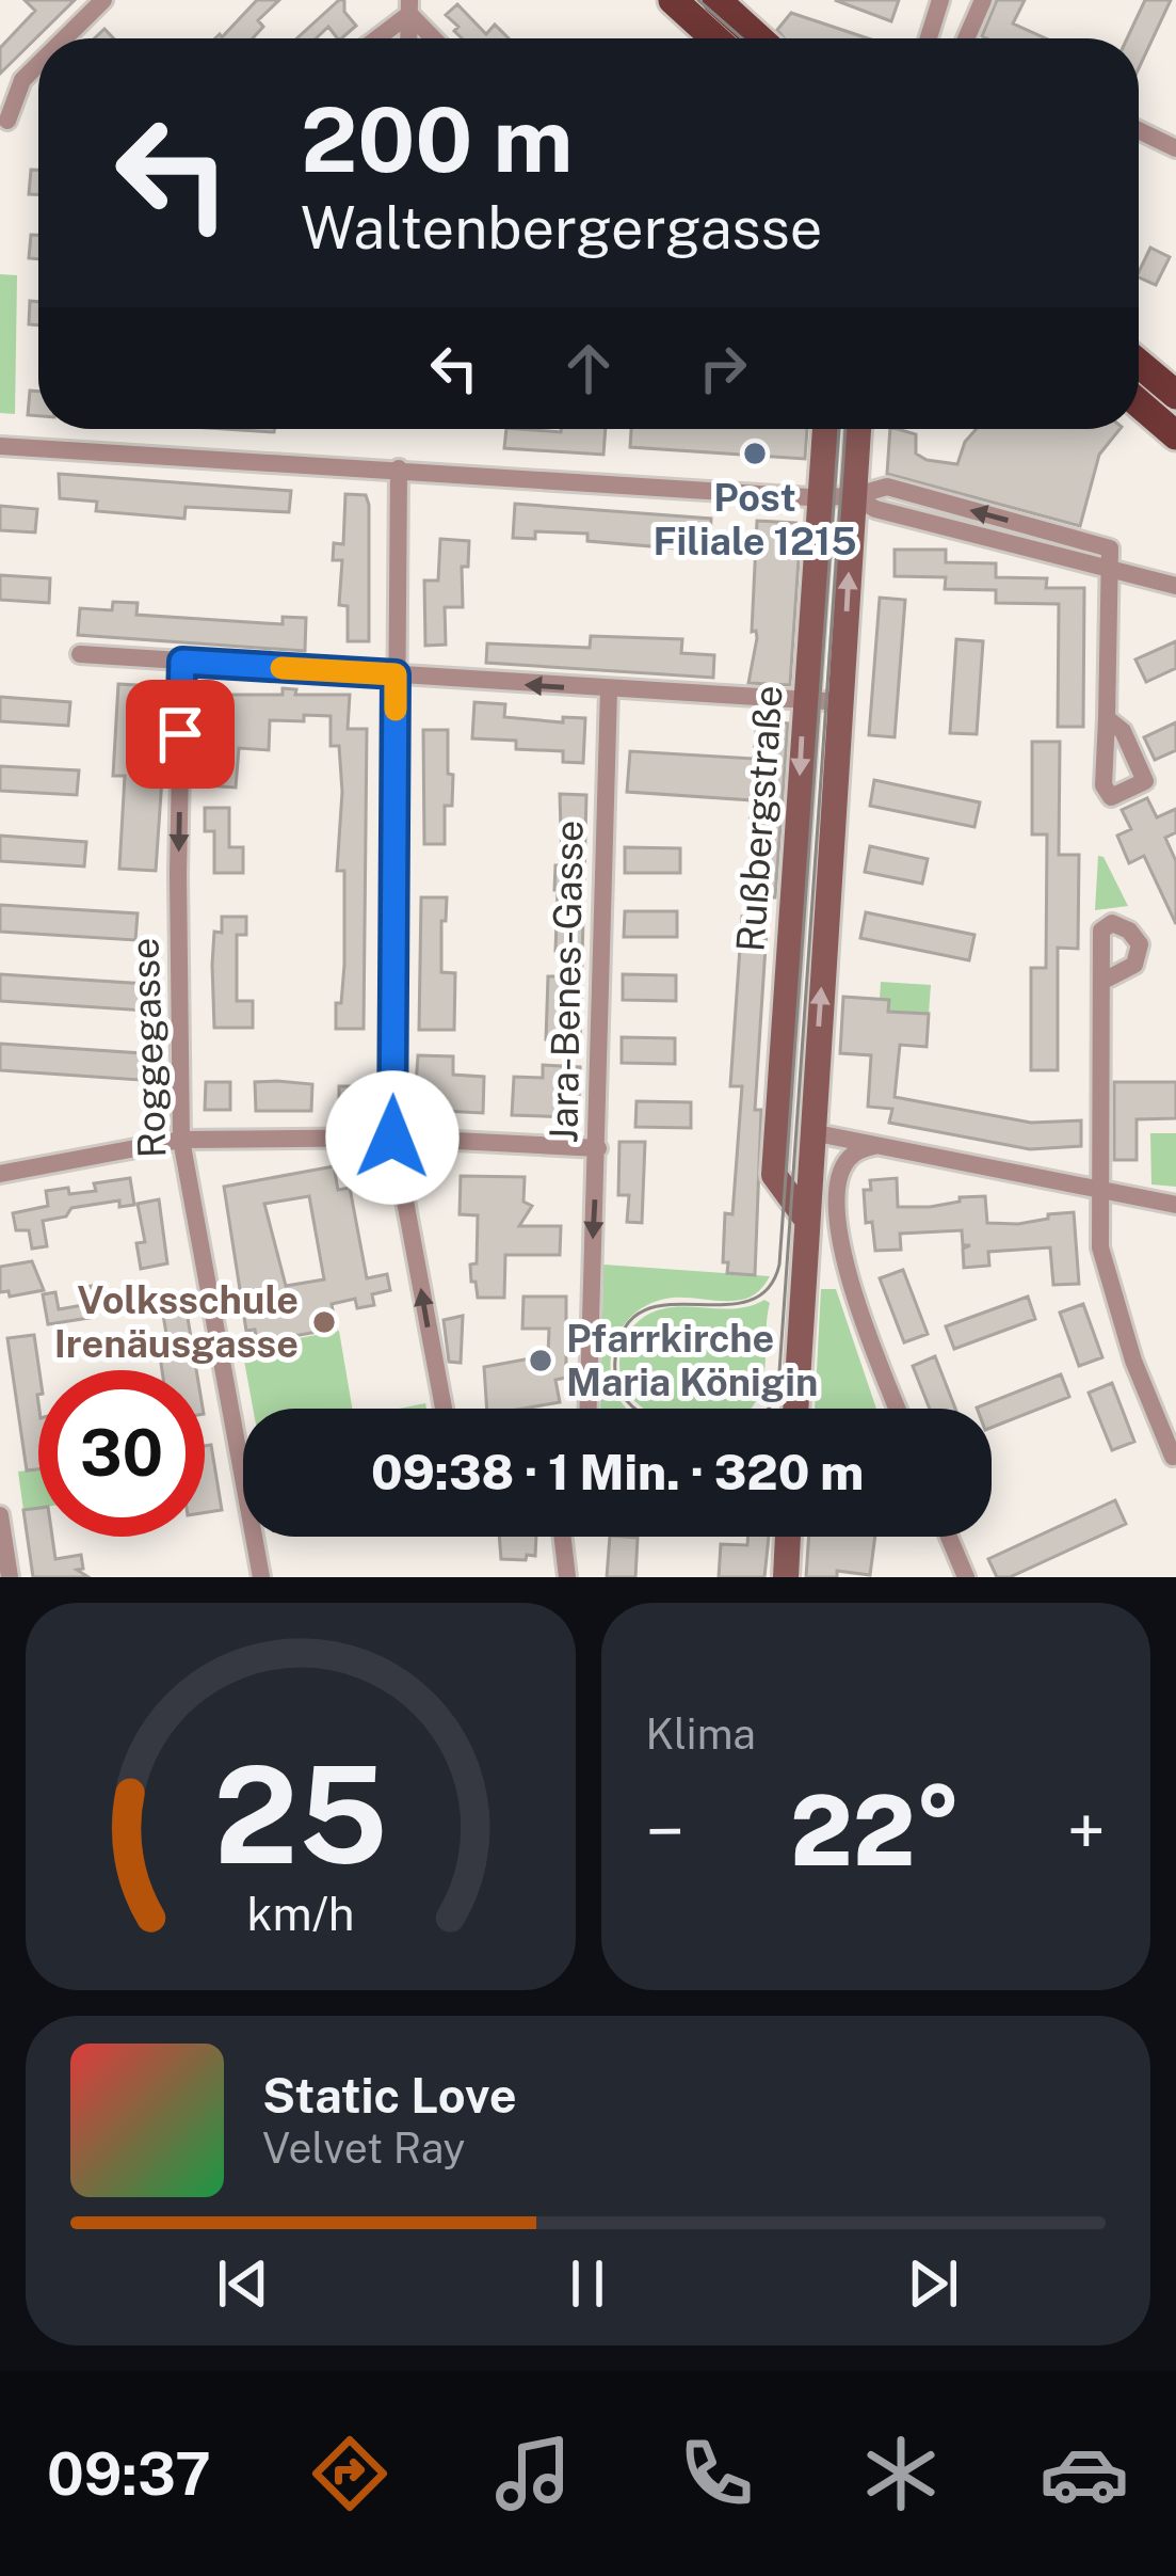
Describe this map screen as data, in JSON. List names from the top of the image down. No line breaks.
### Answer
{"streets":{"street":["Rußbergstraße","Jara-Benes-Gasse","Roggegasse"]},"one_way":["Jara-Benes-Gasse","Roggegasse"],"places":["Post Filiale 1215","Volksschule Irenäusgasse","Pfarrkirche Maria Königin"],"page":{"turn":["200 m","Waltenbergergasse"],"limit":"30","trip":"09:38 · 1 Min. · 320 m","tile":"Klima","heat":["−","22°","+"],"song":["Static Love","Velvet Ray"],"tabs":"09:37","gauge":["25","km/h"]}}
